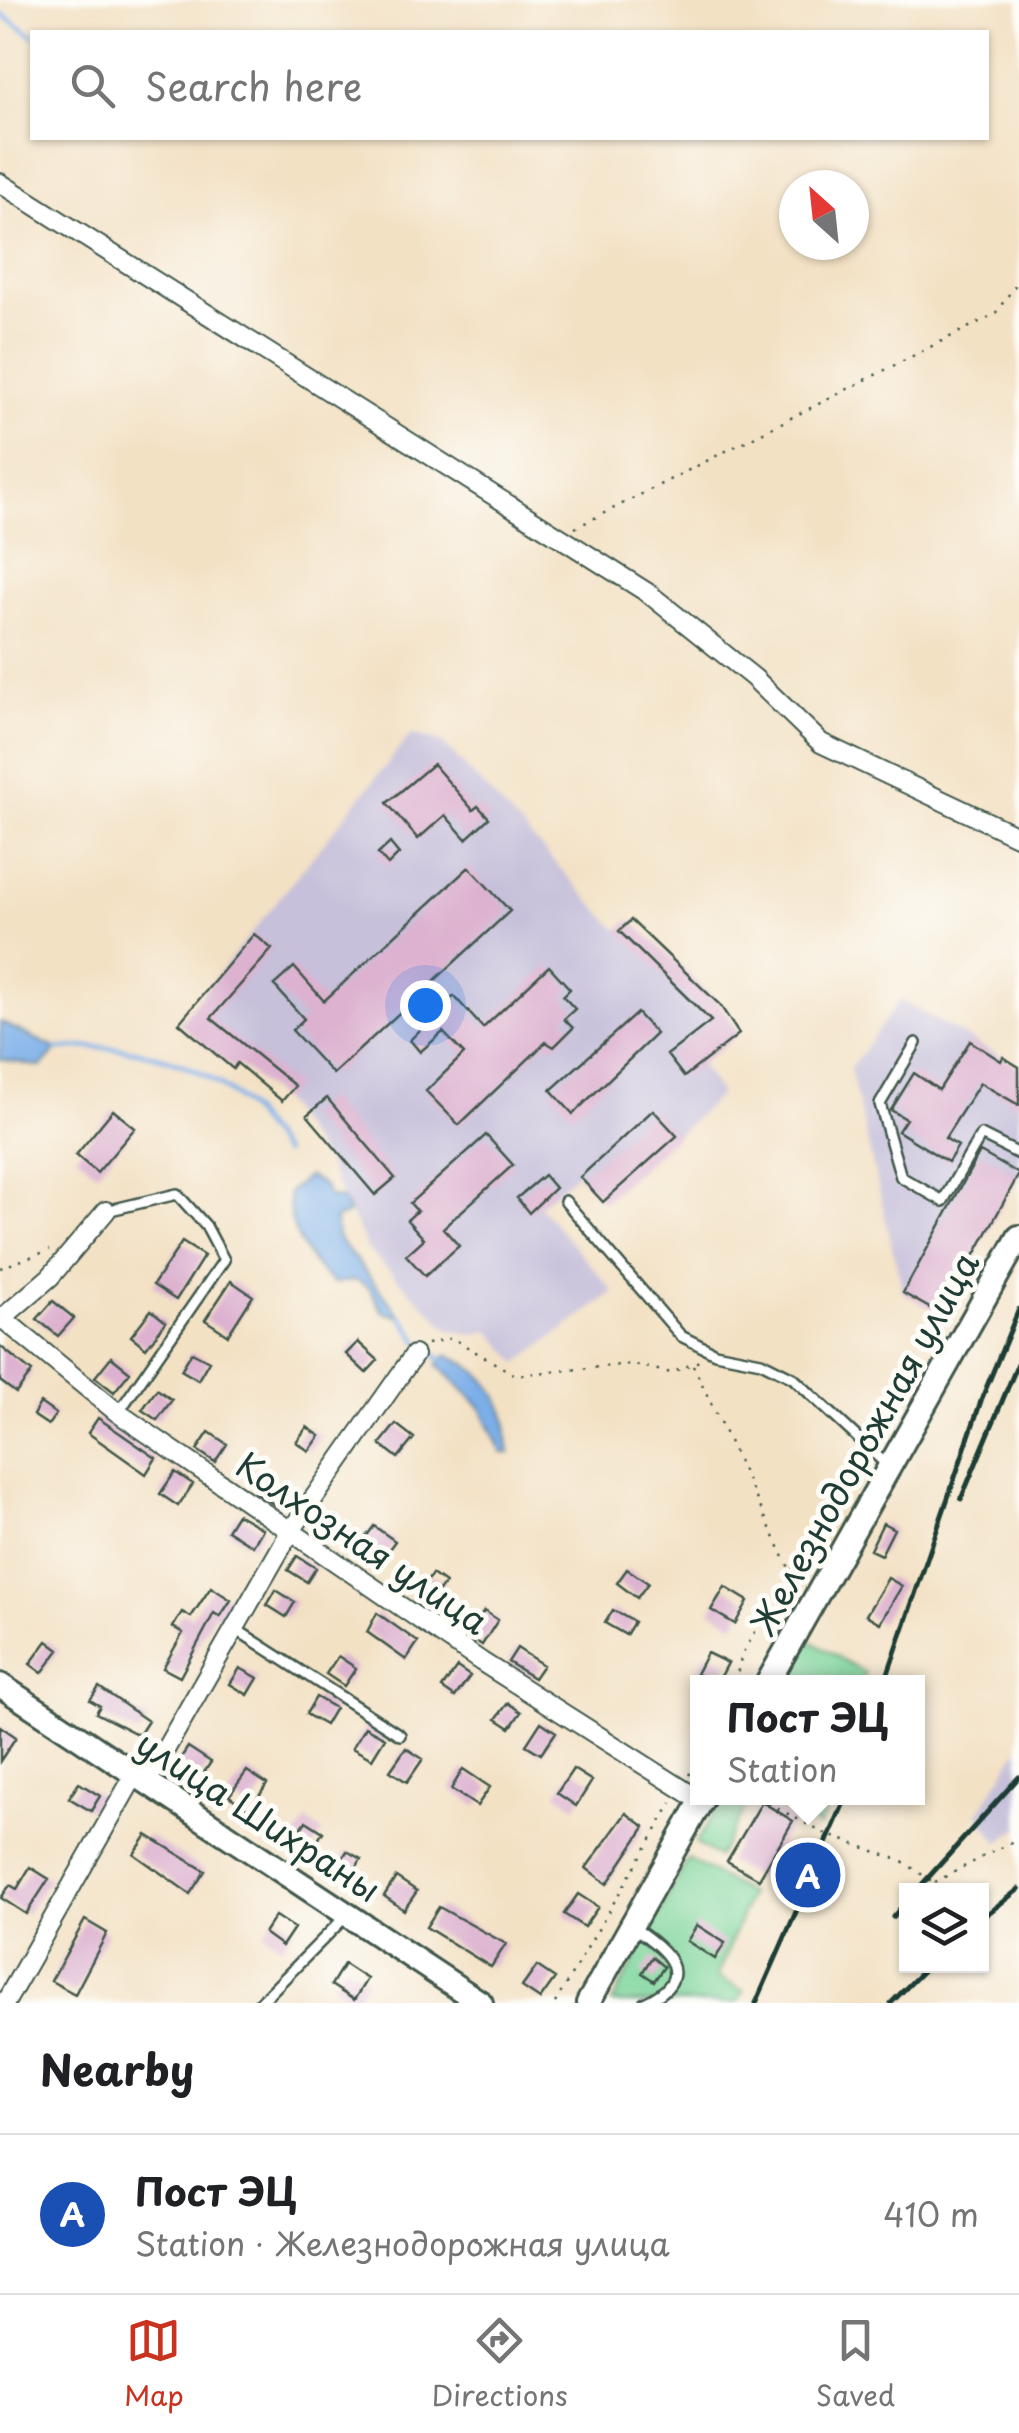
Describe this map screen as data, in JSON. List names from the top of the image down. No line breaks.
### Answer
{"streets":{"street":["Железнодорожная улица","Колхозная улица","улица Шихраны"]},"north":"top left","page":{"search":"Search here","popup":["Пост ЭЦ","Station"],"pins":"A","heading":"Nearby","list":[{"mark":"A","name":"Пост ЭЦ","note":"Station · Железнодорожная улица","value":"410 m"}],"nav":["Map","Directions","Saved"]}}
